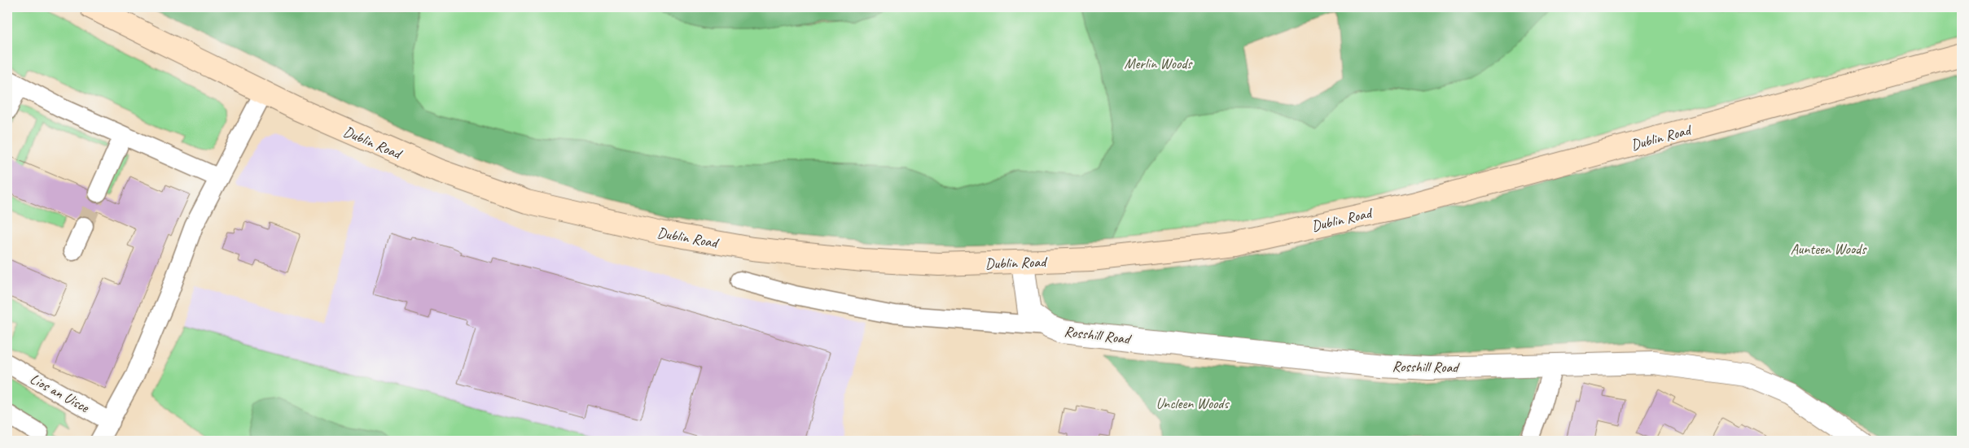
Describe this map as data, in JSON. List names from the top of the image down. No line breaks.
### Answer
{"streets":{"main road":["Dublin Road"],"street":["Rosshill Road","Lios an Uisce"]},"crossings":[["Dublin Road","Rosshill Road"]],"parks":["Merlin Woods","Aunteen Woods","Uncleen Woods"]}
